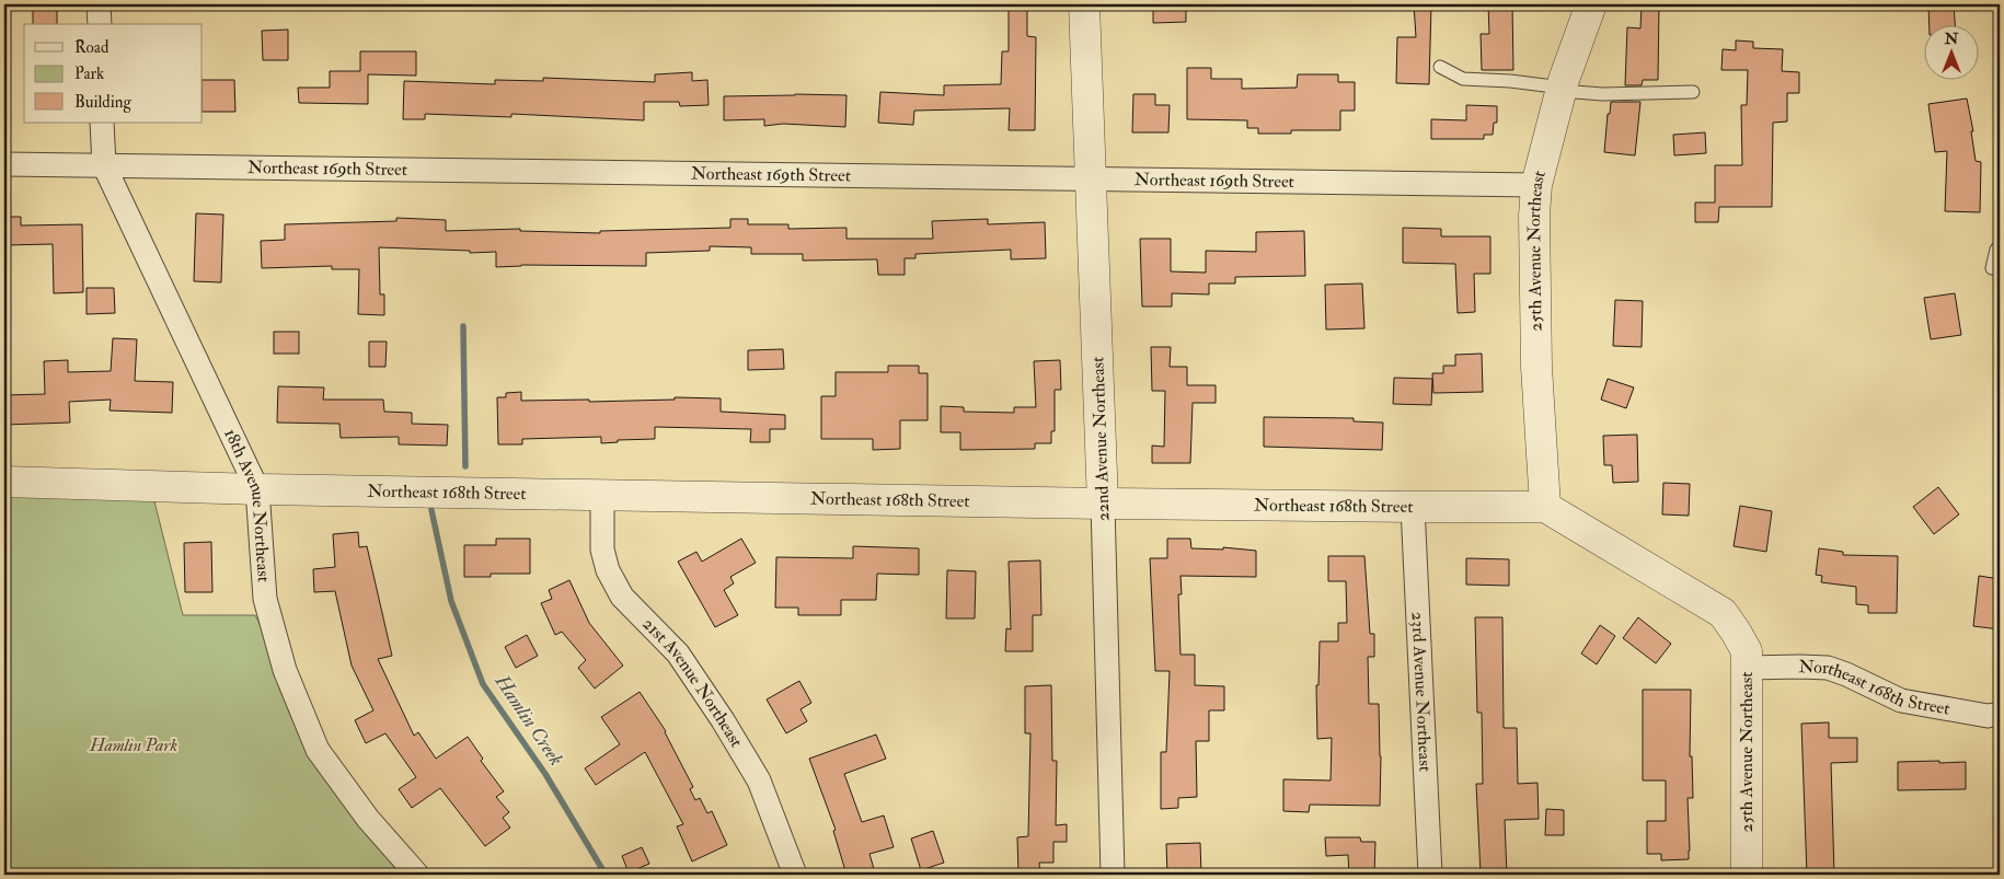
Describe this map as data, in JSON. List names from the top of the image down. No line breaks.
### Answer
{"streets":{"street":["Northeast 169th Street","25th Avenue Northeast","22nd Avenue Northeast","Northeast 168th Street","18th Avenue Northeast","21st Avenue Northeast","23rd Avenue Northeast"]},"crossings":[["Northeast 169th Street","25th Avenue Northeast"],["Northeast 169th Street","22nd Avenue Northeast"],["Northeast 169th Street","18th Avenue Northeast"],["25th Avenue Northeast","Northeast 168th Street"],["22nd Avenue Northeast","Northeast 168th Street"],["Northeast 168th Street","18th Avenue Northeast"],["Northeast 168th Street","21st Avenue Northeast"],["Northeast 168th Street","23rd Avenue Northeast"]],"water":["Hamlin Creek"],"parks":["Hamlin Park"],"legend":["Road","Park","Building"],"north":"top"}
